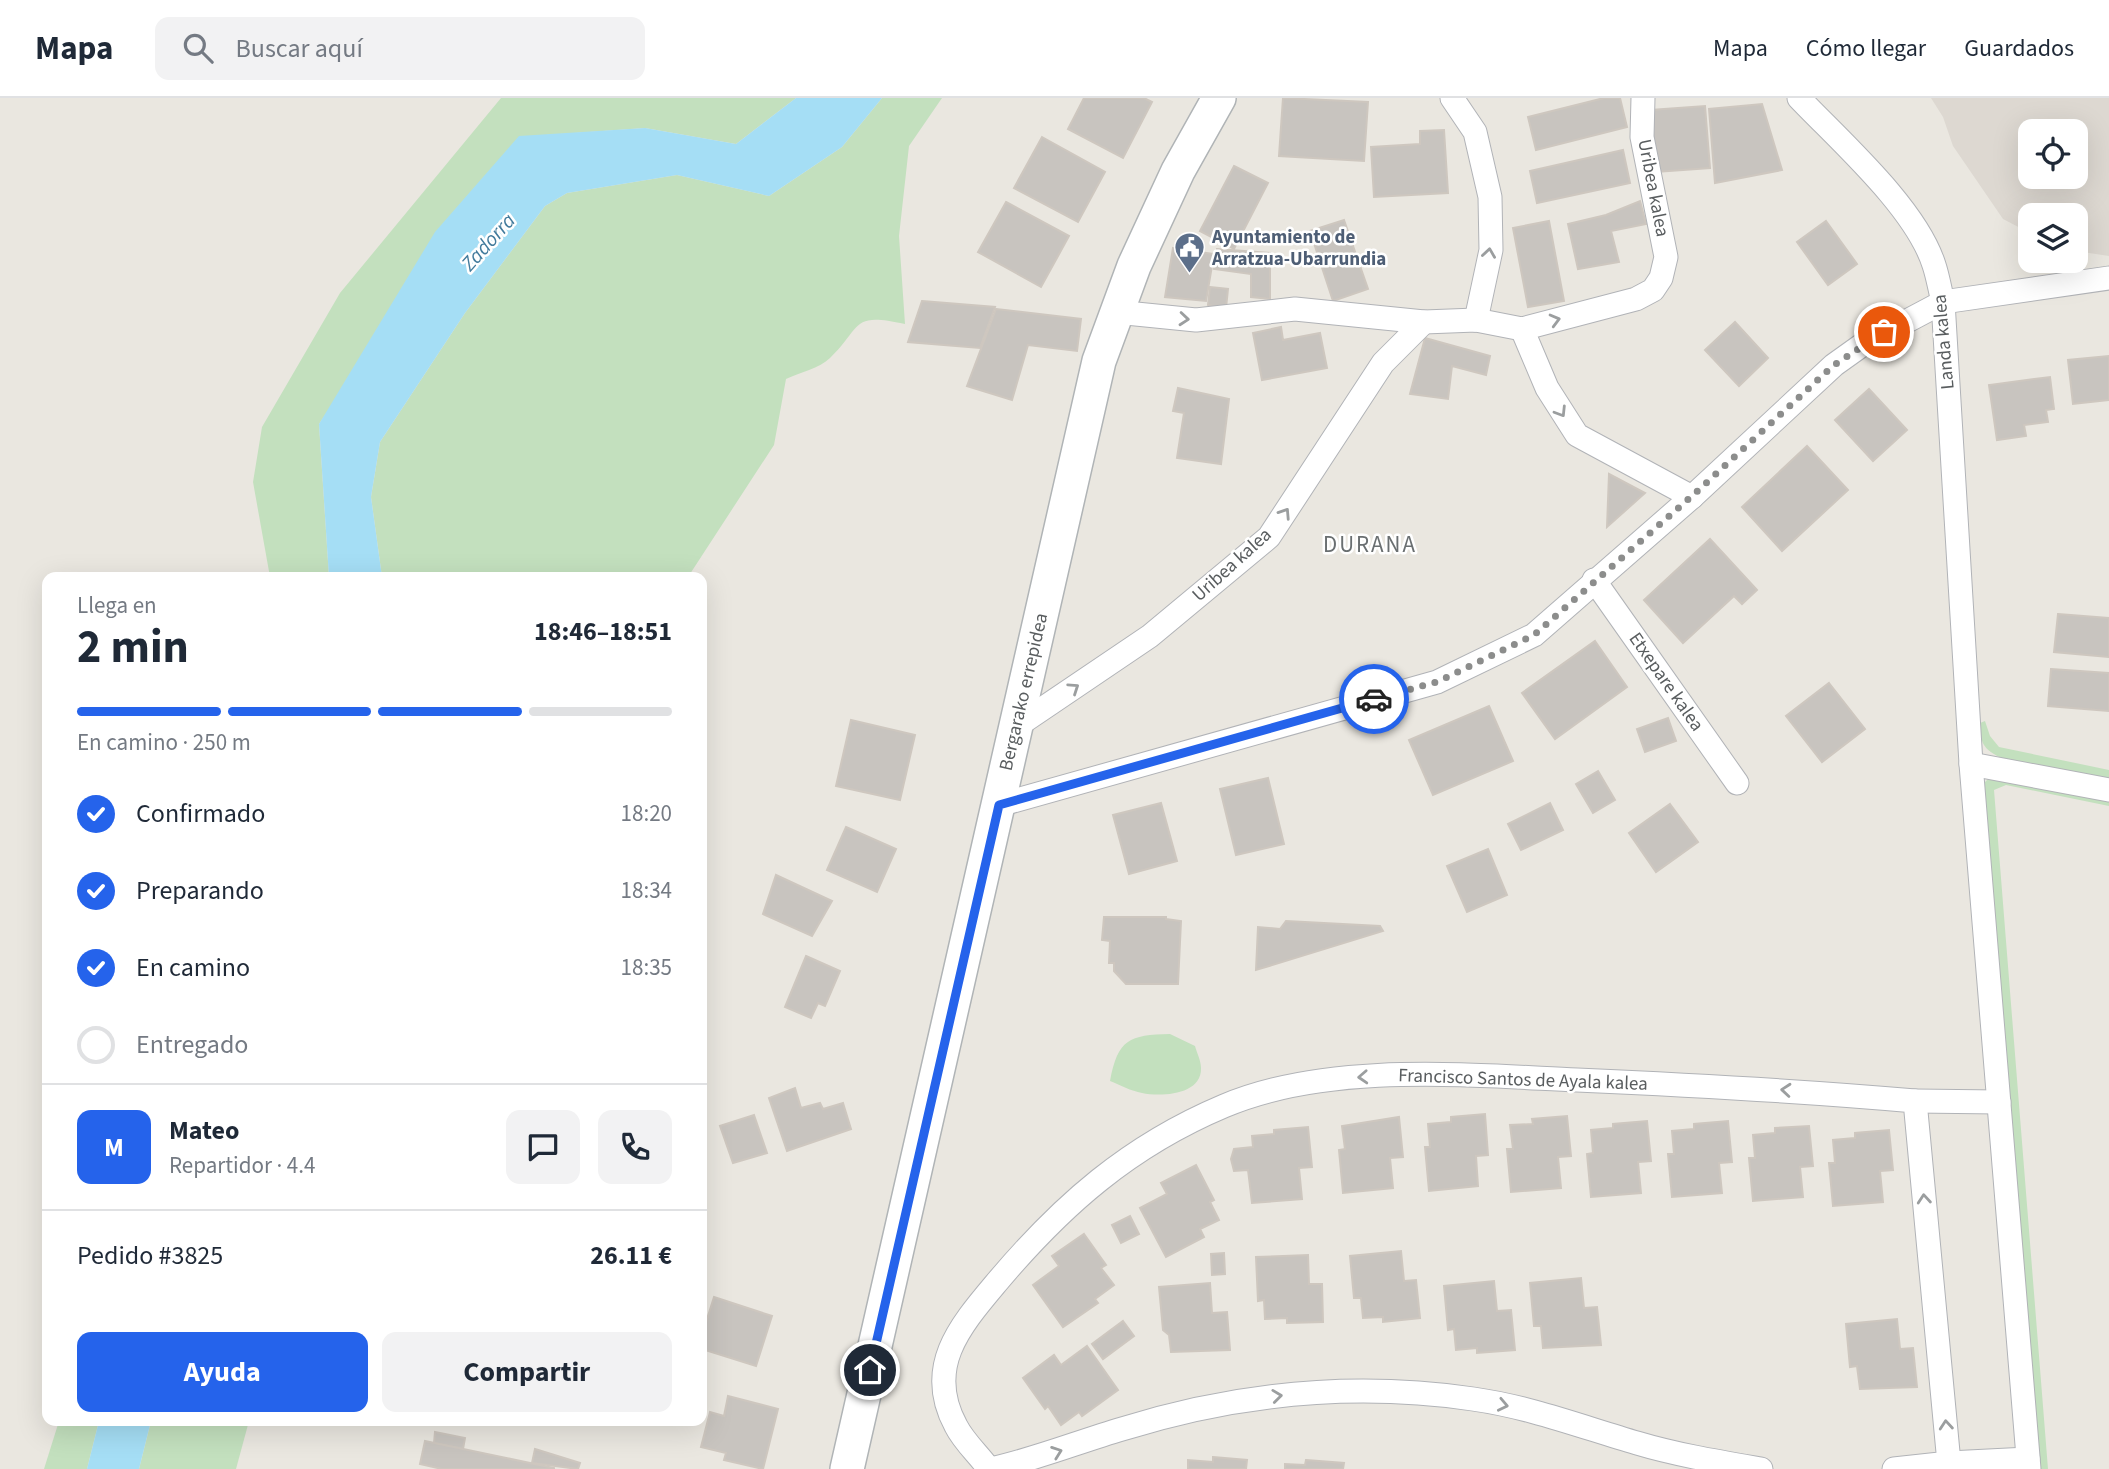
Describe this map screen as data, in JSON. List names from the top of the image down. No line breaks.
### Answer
{"streets":{"street":["Uribea kalea","Landa kalea","Etxepare kalea","Bergarako errepidea","Francisco Santos de Ayala kalea"]},"crossings":[["Uribea kalea","Bergarako errepidea"],["Landa kalea","Francisco Santos de Ayala kalea"]],"districts":["DURANA"],"water":["Zadorra"],"places":{"public building":["Ayuntamiento de Arratzua-Ubarrundia"]},"page":{"header":"Mapa","search":"Buscar aquí","nav":["Mapa","Cómo llegar","Guardados"],"heading":["2 min","Llega en","18:46–18:51"],"panel":["Mateo","Repartidor · 4.4","Pedido #3825","26.11 €"],"bar":"En camino · 250 m","list":[["Confirmado","18:20"],["Preparando","18:34"],["En camino","18:35"],"Entregado"],"round":"M","buttons":["Ayuda","Compartir"]}}
